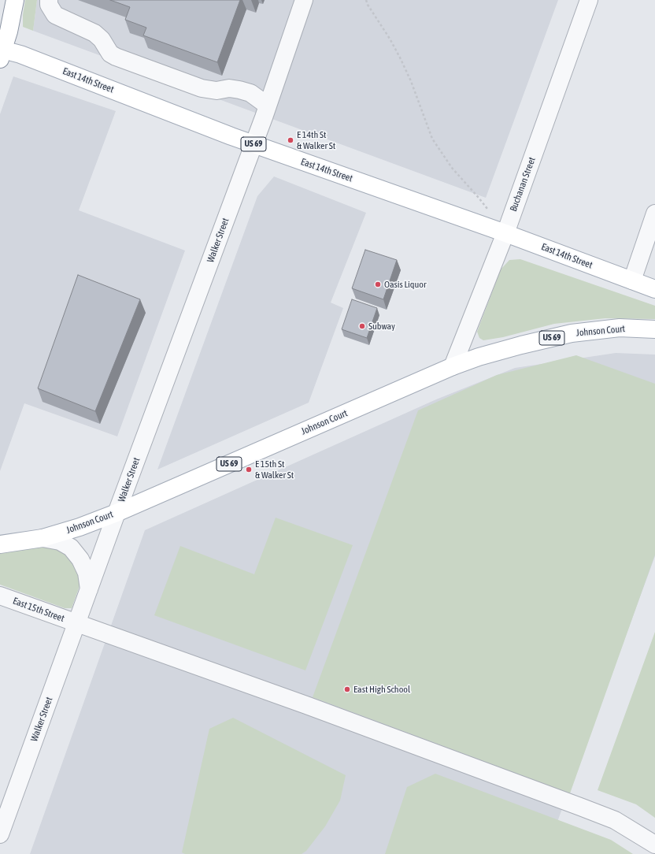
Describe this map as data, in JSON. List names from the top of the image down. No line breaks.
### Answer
{"streets":{"main road":["East 14th Street","US 69","Johnson Court"],"street":["Buchanan Street","Walker Street","East 15th Street"]},"crossings":[["East 14th Street","Buchanan Street"],["East 14th Street","Walker Street"],["Buchanan Street","Johnson Court"],["Walker Street","Johnson Court"],["Walker Street","East 15th Street"]],"places":["E 14th St & Walker St","Oasis Liquor","Subway","E 15th St & Walker St","East High School"]}
